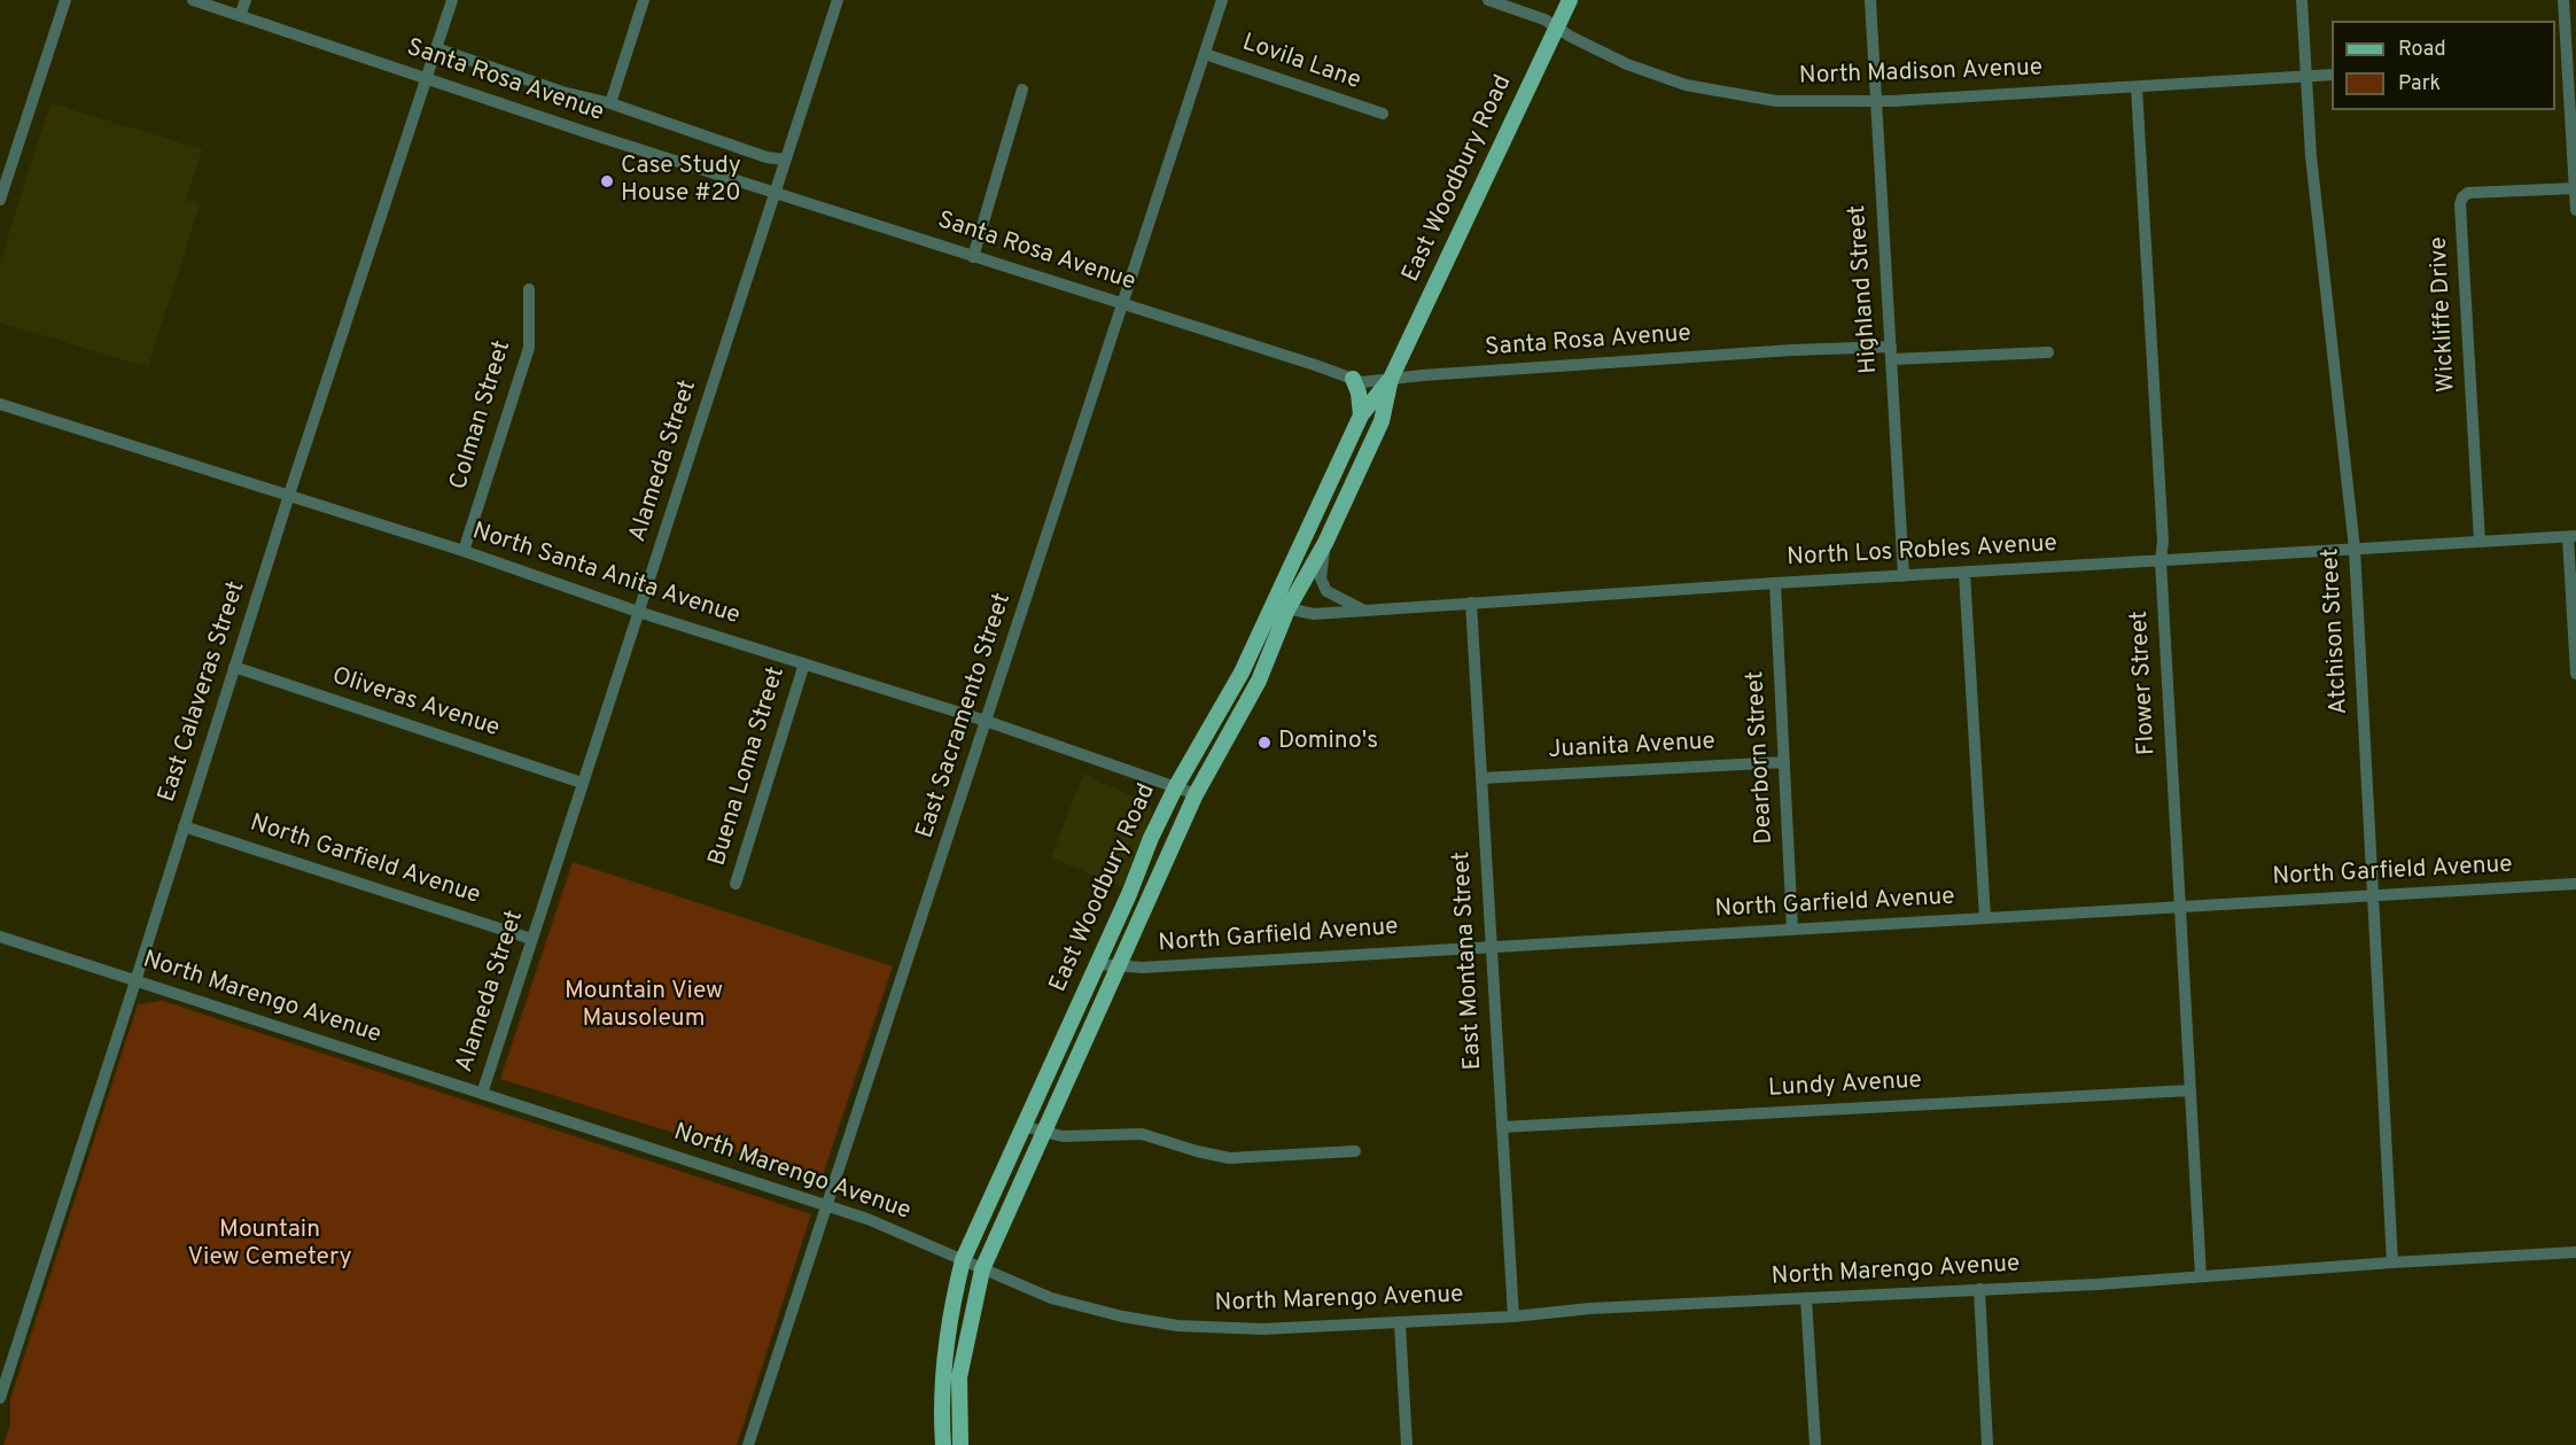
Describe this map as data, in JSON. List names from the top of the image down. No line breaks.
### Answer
{"streets":{"main road":["East Woodbury Road"],"street":["Lovila Lane","North Madison Avenue","Santa Rosa Avenue","Highland Street","Wickliffe Drive","Colman Street","Alameda Street","North Los Robles Avenue","North Santa Anita Avenue","Atchison Street","Flower Street","East Calaveras Street","Oliveras Avenue","East Sacramento Street","Juanita Avenue","Dearborn Street","Buena Loma Street","North Garfield Avenue","East Montana Street","North Marengo Avenue","Lundy Avenue"]},"crossings":[["Lovila Lane","East Sacramento Street"],["North Madison Avenue","East Woodbury Road"],["North Madison Avenue","Highland Street"],["North Madison Avenue","Atchison Street"],["North Madison Avenue","Flower Street"],["Santa Rosa Avenue","East Woodbury Road"],["Santa Rosa Avenue","Highland Street"],["Santa Rosa Avenue","Alameda Street"],["Santa Rosa Avenue","East Calaveras Street"],["Santa Rosa Avenue","East Sacramento Street"],["East Woodbury Road","North Los Robles Avenue"],["East Woodbury Road","North Santa Anita Avenue"],["East Woodbury Road","North Garfield Avenue"],["East Woodbury Road","North Marengo Avenue"],["Highland Street","North Los Robles Avenue"],["Wickliffe Drive","North Los Robles Avenue"],["Colman Street","North Santa Anita Avenue"],["Alameda Street","North Santa Anita Avenue"],["Alameda Street","Oliveras Avenue"],["Alameda Street","North Garfield Avenue"],["Alameda Street","North Marengo Avenue"],["North Los Robles Avenue","Atchison Street"],["North Los Robles Avenue","Flower Street"],["North Los Robles Avenue","Dearborn Street"],["North Los Robles Avenue","East Montana Street"],["North Santa Anita Avenue","East Calaveras Street"],["North Santa Anita Avenue","East Sacramento Street"],["North Santa Anita Avenue","Buena Loma Street"],["Atchison Street","North Garfield Avenue"],["Atchison Street","North Marengo Avenue"],["Flower Street","North Garfield Avenue"],["Flower Street","North Marengo Avenue"],["Flower Street","Lundy Avenue"],["East Calaveras Street","Oliveras Avenue"],["East Calaveras Street","North Garfield Avenue"],["East Calaveras Street","North Marengo Avenue"],["East Sacramento Street","North Marengo Avenue"],["Juanita Avenue","Dearborn Street"],["Juanita Avenue","East Montana Street"],["Dearborn Street","North Garfield Avenue"],["North Garfield Avenue","East Montana Street"],["East Montana Street","North Marengo Avenue"],["East Montana Street","Lundy Avenue"]],"parks":["Mountain View Mausoleum","Mountain View Cemetery"],"places":["Case Study House #20","Domino's"],"legend":["Road","Park"]}
